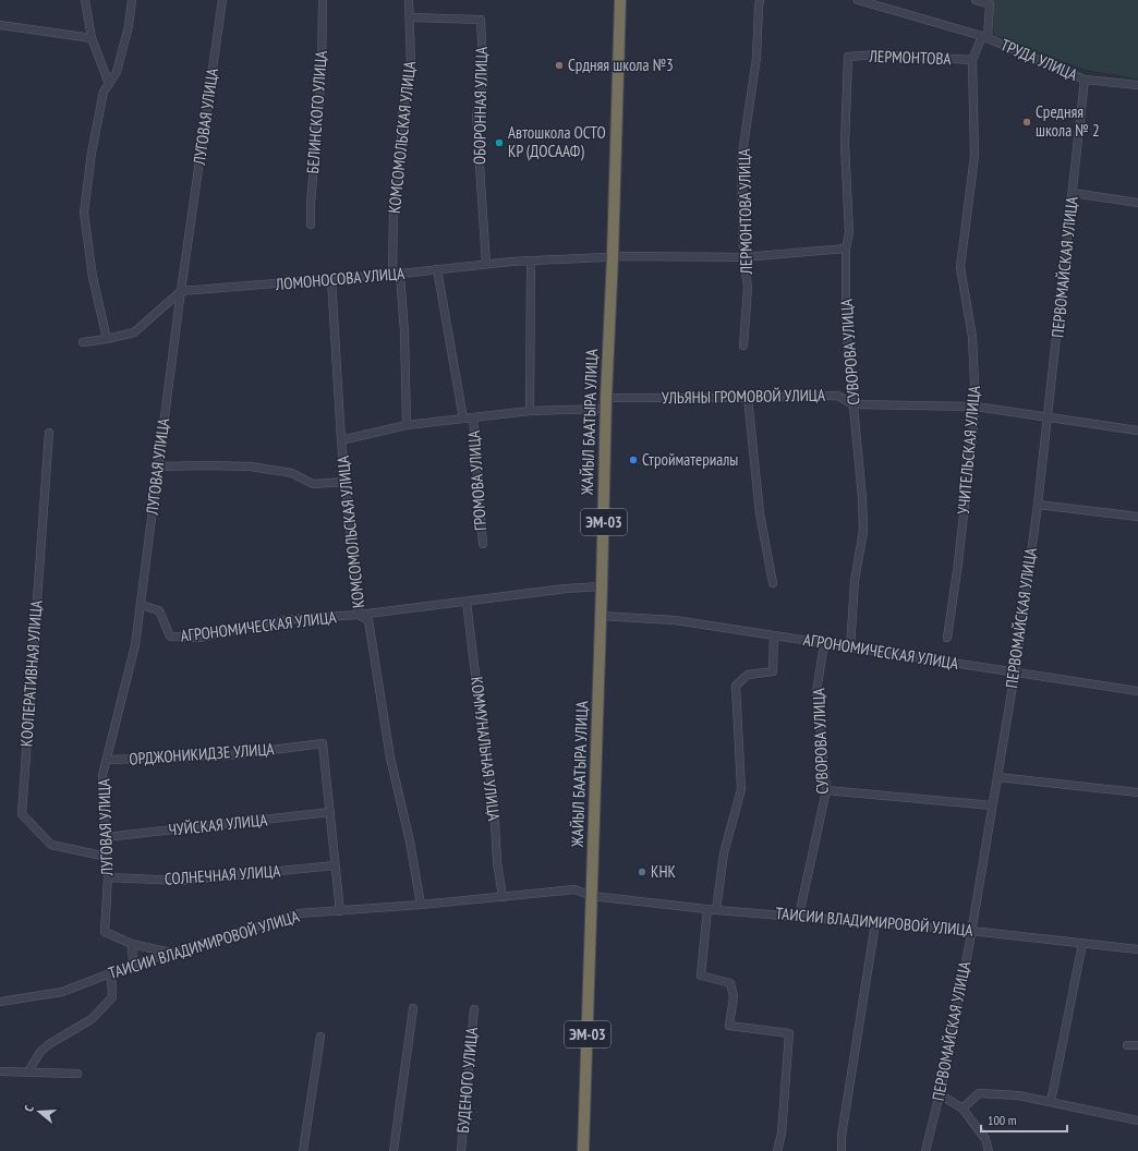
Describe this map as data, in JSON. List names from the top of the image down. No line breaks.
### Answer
{"streets":{"highway":["ЖАЙЫЛ БААТЫРА УЛИЦА","ЭМ-03"],"street":["ЛЕРМОНТОВА","ТРУДА УЛИЦА","ОБОРОННАЯ УЛИЦА","БЕЛИНСКОГО УЛИЦА","ЛУГОВАЯ УЛИЦА","КОМСОМОЛЬСКАЯ УЛИЦА","ЛЕРМОНТОВА УЛИЦА","ПЕРВОМАЙСКАЯ УЛИЦА","ЛОМОНОСОВА УЛИЦА","СУВОРОВА УЛИЦА","УЛЬЯНЫ ГРОМОВОЙ УЛИЦА","УЧИТЕЛЬСКАЯ УЛИЦА","ГРОМОВА УЛИЦА","АГРОНОМИЧЕСКАЯ УЛИЦА","КООПЕРАТИВНАЯ УЛИЦА","КОММУНАЛЬНАЯ УЛИЦА","ОРДЖОНИКИДЗЕ УЛИЦА","ЧУЙСКАЯ УЛИЦА","СОЛНЕЧНАЯ УЛИЦА","ТАИСИИ ВЛАДИМИРОВОЙ УЛИЦА","БУДЕНОГО УЛИЦА"]},"crossings":[["ЛЕРМОНТОВА","СУВОРОВА УЛИЦА"],["ЛЕРМОНТОВА","УЧИТЕЛЬСКАЯ УЛИЦА"],["ТРУДА УЛИЦА","ПЕРВОМАЙСКАЯ УЛИЦА"],["ТРУДА УЛИЦА","УЧИТЕЛЬСКАЯ УЛИЦА"],["ОБОРОННАЯ УЛИЦА","КОМСОМОЛЬСКАЯ УЛИЦА"],["ОБОРОННАЯ УЛИЦА","ЛОМОНОСОВА УЛИЦА"],["ЛУГОВАЯ УЛИЦА","ЛОМОНОСОВА УЛИЦА"],["ЛУГОВАЯ УЛИЦА","АГРОНОМИЧЕСКАЯ УЛИЦА"],["ЛУГОВАЯ УЛИЦА","КООПЕРАТИВНАЯ УЛИЦА"],["ЛУГОВАЯ УЛИЦА","ОРДЖОНИКИДЗЕ УЛИЦА"],["ЛУГОВАЯ УЛИЦА","ЧУЙСКАЯ УЛИЦА"],["ЛУГОВАЯ УЛИЦА","СОЛНЕЧНАЯ УЛИЦА"],["КОМСОМОЛЬСКАЯ УЛИЦА","ЛОМОНОСОВА УЛИЦА"],["КОМСОМОЛЬСКАЯ УЛИЦА","ГРОМОВА УЛИЦА"],["КОМСОМОЛЬСКАЯ УЛИЦА","АГРОНОМИЧЕСКАЯ УЛИЦА"],["КОМСОМОЛЬСКАЯ УЛИЦА","ТАИСИИ ВЛАДИМИРОВОЙ УЛИЦА"],["ЛЕРМОНТОВА УЛИЦА","ЛОМОНОСОВА УЛИЦА"],["ПЕРВОМАЙСКАЯ УЛИЦА","УЛЬЯНЫ ГРОМОВОЙ УЛИЦА"],["ПЕРВОМАЙСКАЯ УЛИЦА","АГРОНОМИЧЕСКАЯ УЛИЦА"],["ПЕРВОМАЙСКАЯ УЛИЦА","ТАИСИИ ВЛАДИМИРОВОЙ УЛИЦА"],["ЛОМОНОСОВА УЛИЦА","СУВОРОВА УЛИЦА"],["ЛОМОНОСОВА УЛИЦА","ЖАЙЫЛ БААТЫРА УЛИЦА"],["СУВОРОВА УЛИЦА","УЛЬЯНЫ ГРОМОВОЙ УЛИЦА"],["СУВОРОВА УЛИЦА","АГРОНОМИЧЕСКАЯ УЛИЦА"],["СУВОРОВА УЛИЦА","ТАИСИИ ВЛАДИМИРОВОЙ УЛИЦА"],["УЛЬЯНЫ ГРОМОВОЙ УЛИЦА","ЖАЙЫЛ БААТЫРА УЛИЦА"],["УЛЬЯНЫ ГРОМОВОЙ УЛИЦА","УЧИТЕЛЬСКАЯ УЛИЦА"],["УЛЬЯНЫ ГРОМОВОЙ УЛИЦА","ГРОМОВА УЛИЦА"],["ЖАЙЫЛ БААТЫРА УЛИЦА","ГРОМОВА УЛИЦА"],["ЖАЙЫЛ БААТЫРА УЛИЦА","ЭМ-03"],["ЖАЙЫЛ БААТЫРА УЛИЦА","АГРОНОМИЧЕСКАЯ УЛИЦА"],["ЖАЙЫЛ БААТЫРА УЛИЦА","ТАИСИИ ВЛАДИМИРОВОЙ УЛИЦА"],["ЭМ-03","ТАИСИИ ВЛАДИМИРОВОЙ УЛИЦА"],["АГРОНОМИЧЕСКАЯ УЛИЦА","КОММУНАЛЬНАЯ УЛИЦА"],["КОММУНАЛЬНАЯ УЛИЦА","ТАИСИИ ВЛАДИМИРОВОЙ УЛИЦА"],["ОРДЖОНИКИДЗЕ УЛИЦА","ЧУЙСКАЯ УЛИЦА"]],"places":["Срдняя школа №3","Средняя школа № 2","Автошкола ОСТО КР (ДОСААФ)","Стройматериалы","КНК"],"scale_bar":"100 m","north":"left"}
